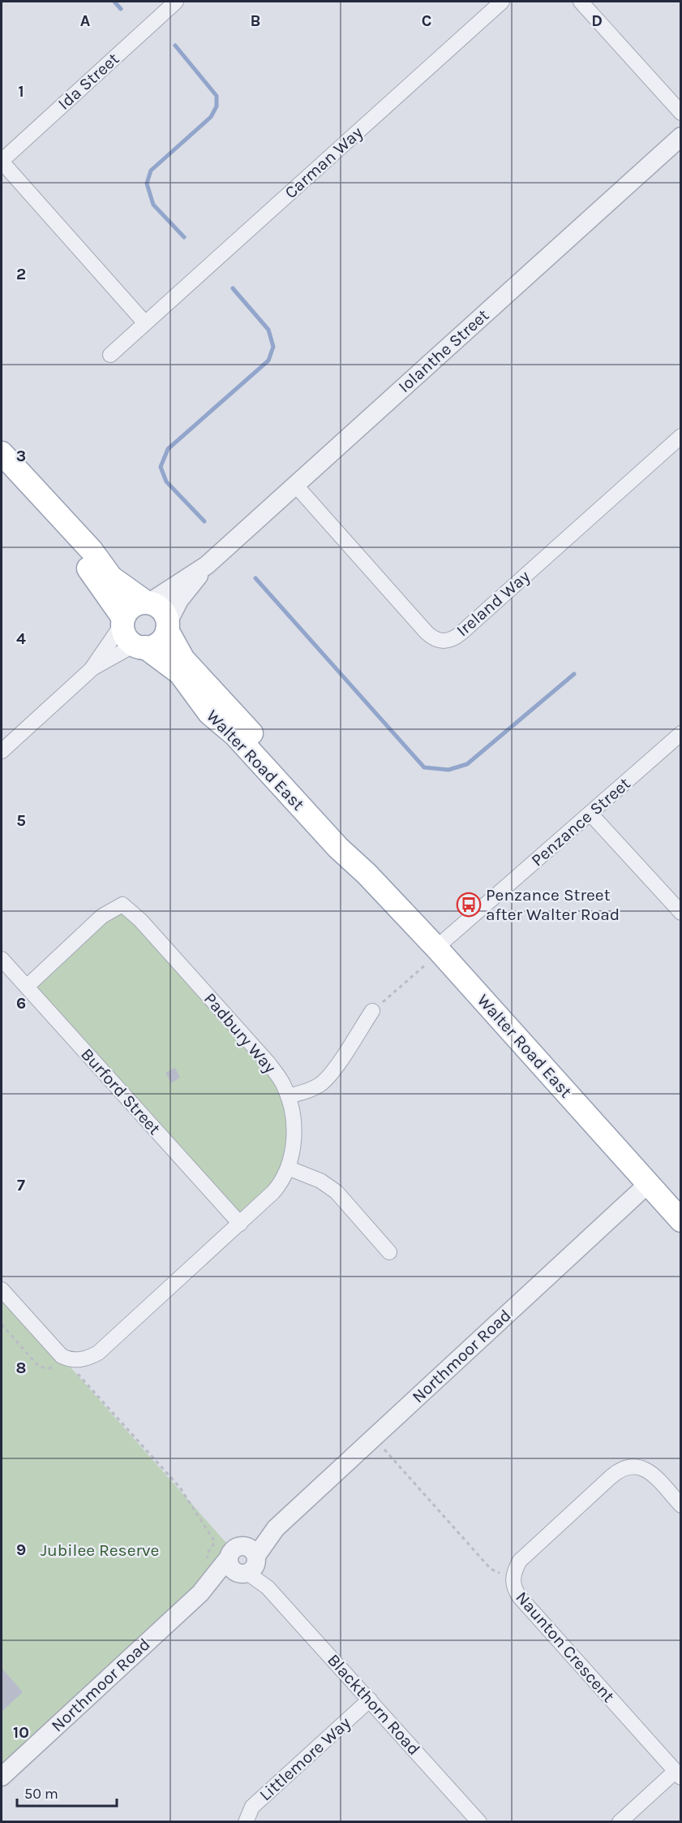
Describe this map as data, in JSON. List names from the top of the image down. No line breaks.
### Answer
{"streets":{"main road":["Walter Road East"],"street":["Ida Street","Carman Way","Iolanthe Street","Ireland Way","Penzance Street","Padbury Way","Burford Street","Northmoor Road","Naunton Crescent","Blackthorn Road","Littlemore Way"]},"crossings":[["Iolanthe Street","Ireland Way"],["Iolanthe Street","Walter Road East"],["Walter Road East","Penzance Street"],["Walter Road East","Northmoor Road"],["Padbury Way","Burford Street"],["Northmoor Road","Blackthorn Road"],["Blackthorn Road","Littlemore Way"]],"parks":["Jubilee Reserve"],"places":{"bus stop":["Penzance Street after Walter Road"]},"scale_bar":"50 m","grid":{"columns":["A","B","C","D"],"rows":["1","2","3","4","5","6","7","8","9","10"]}}
